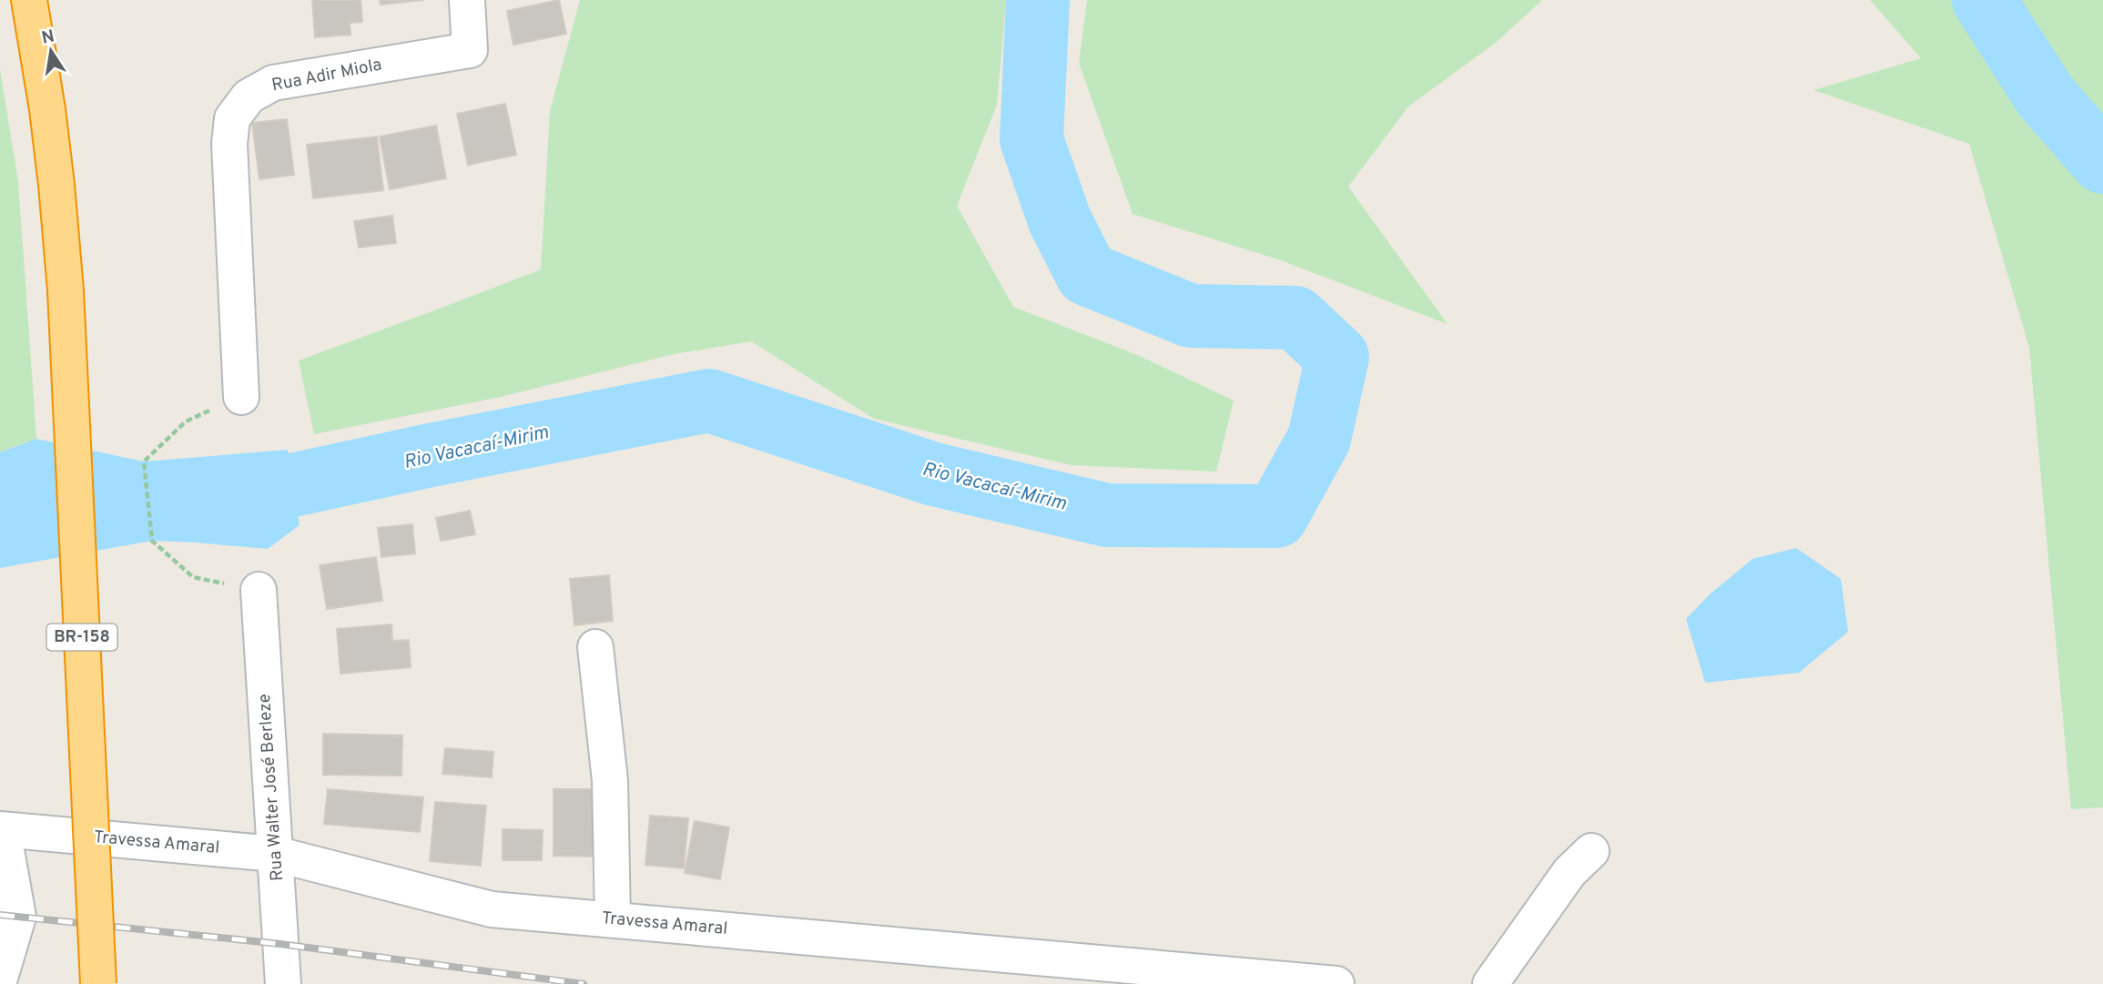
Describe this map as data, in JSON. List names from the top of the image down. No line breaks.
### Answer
{"streets":{"highway":["BR-158"],"street":["Rua Adir Miola","Rua Walter José Berleze","Travessa Amaral"]},"crossings":[["Rua Walter José Berleze","Travessa Amaral"]],"water":["Rio Vacacaí-Mirim"],"north":"top"}
